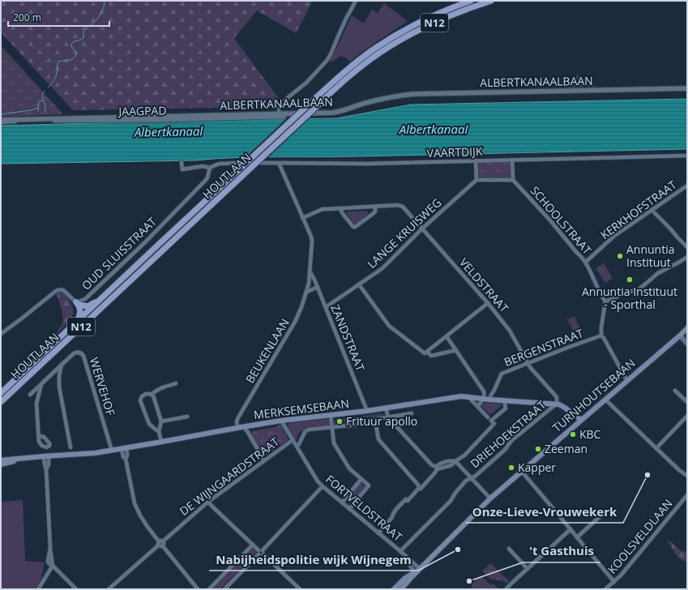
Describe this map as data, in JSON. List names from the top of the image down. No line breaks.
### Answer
{"streets":{"main road":["N12","HOUTLAAN","TURNHOUTSEBAAN","MERKSEMSEBAAN"],"street":["ALBERTKANAALBAAN","JAAGPAD","VAARTDIJK","KERKHOFSTRAAT","SCHOOLSTRAAT","LANGE KRUISWEG","OUD SLUISSTRAAT","VELDSTRAAT","ZANDSTRAAT","BERGENSTRAAT","BEUKENLAAN","WERVEHOF","DRIEHOEKSTRAAT","DE WIJNGAARDSTRAAT","FORTVELDSTRAAT","KOOLSVELDLAAN"]},"crossings":[["VAARTDIJK","OUD SLUISSTRAAT"],["VAARTDIJK","ZANDSTRAAT"],["KERKHOFSTRAAT","SCHOOLSTRAAT"],["LANGE KRUISWEG","VELDSTRAAT"],["LANGE KRUISWEG","ZANDSTRAAT"],["VELDSTRAAT","ZANDSTRAAT"],["VELDSTRAAT","BERGENSTRAAT"],["VELDSTRAAT","MERKSEMSEBAAN"],["VELDSTRAAT","DRIEHOEKSTRAAT"],["ZANDSTRAAT","BEUKENLAAN"],["ZANDSTRAAT","MERKSEMSEBAAN"],["BERGENSTRAAT","MERKSEMSEBAAN"],["BEUKENLAAN","MERKSEMSEBAAN"],["WERVEHOF","MERKSEMSEBAAN"],["TURNHOUTSEBAAN","MERKSEMSEBAAN"],["TURNHOUTSEBAAN","FORTVELDSTRAAT"],["MERKSEMSEBAAN","DRIEHOEKSTRAAT"],["MERKSEMSEBAAN","FORTVELDSTRAAT"],["DRIEHOEKSTRAAT","FORTVELDSTRAAT"],["DE WIJNGAARDSTRAAT","FORTVELDSTRAAT"]],"water":["Albertkanaal"],"places":["Annuntia Instituut","Annuntia Instituut - Sporthal","Frituur apollo","KBC","Zeeman","Kapper","Onze-Lieve-Vrouwekerk","Nabijheidspolitie wijk Wijnegem","'t Gasthuis"],"scale_bar":"200 m"}
